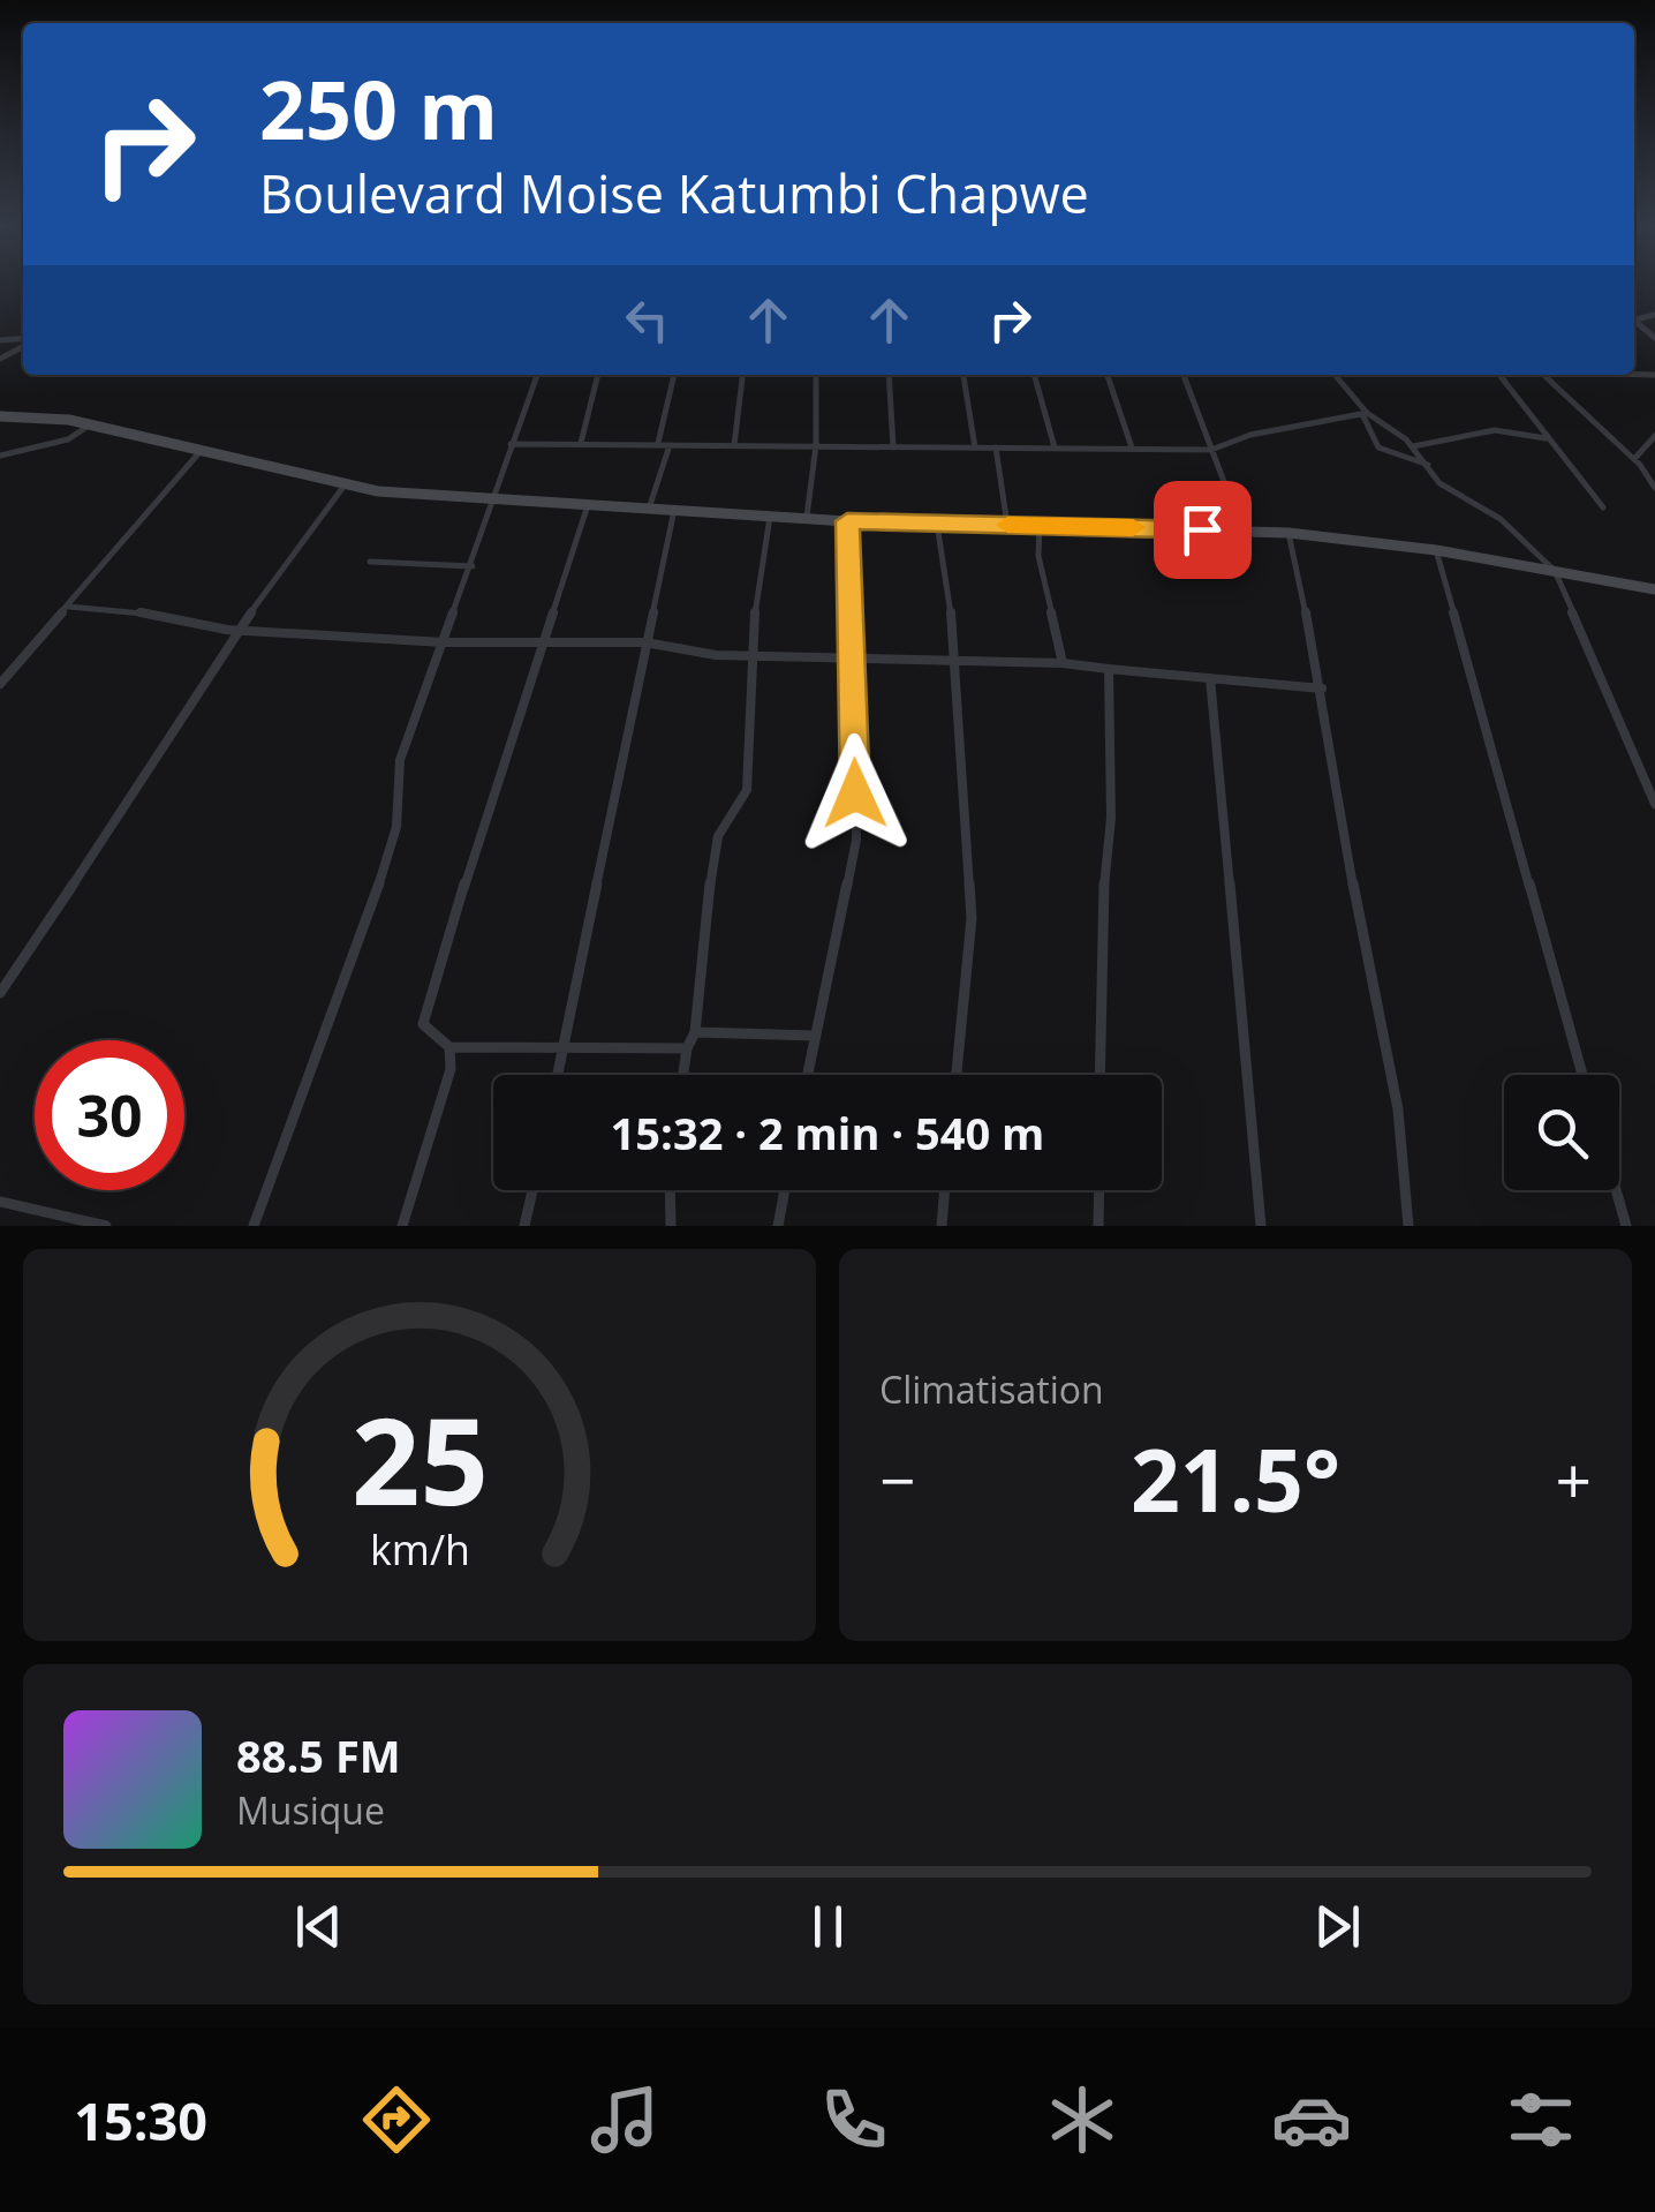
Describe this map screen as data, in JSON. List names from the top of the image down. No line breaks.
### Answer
{"page":{"turn":["250 m","Boulevard Moise Katumbi Chapwe"],"limit":"30","trip":"15:32 · 2 min · 540 m","tile":"Climatisation","heat":["−","21.5°","+"],"song":["88.5 FM","Musique"],"tabs":"15:30","gauge":["25","km/h"]}}
